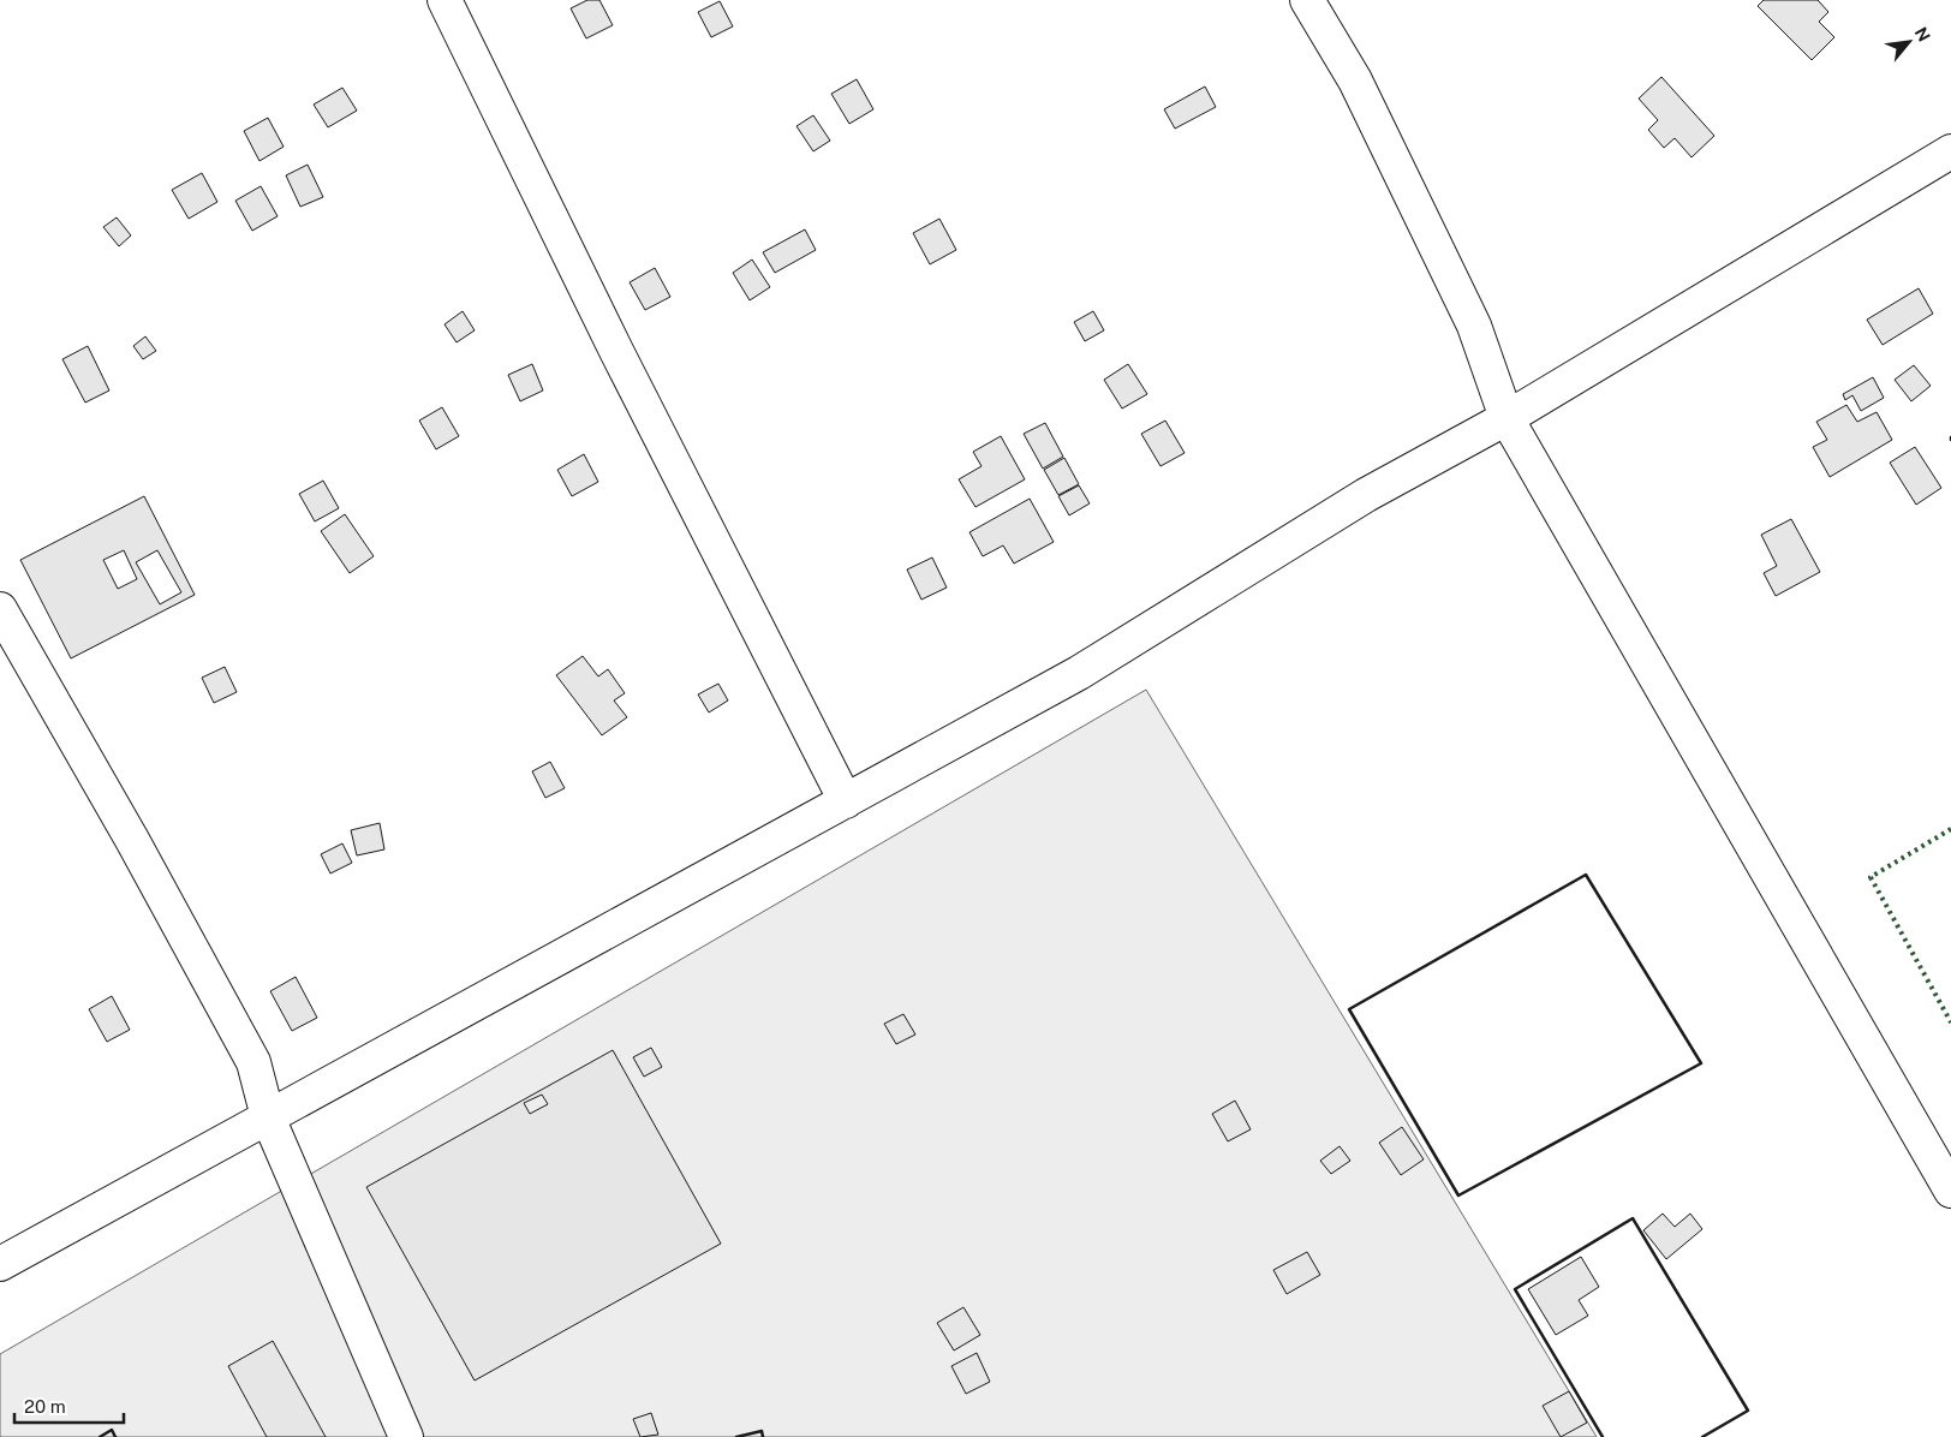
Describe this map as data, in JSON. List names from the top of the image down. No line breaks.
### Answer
{"scale_bar":"20 m","north":"top right"}
